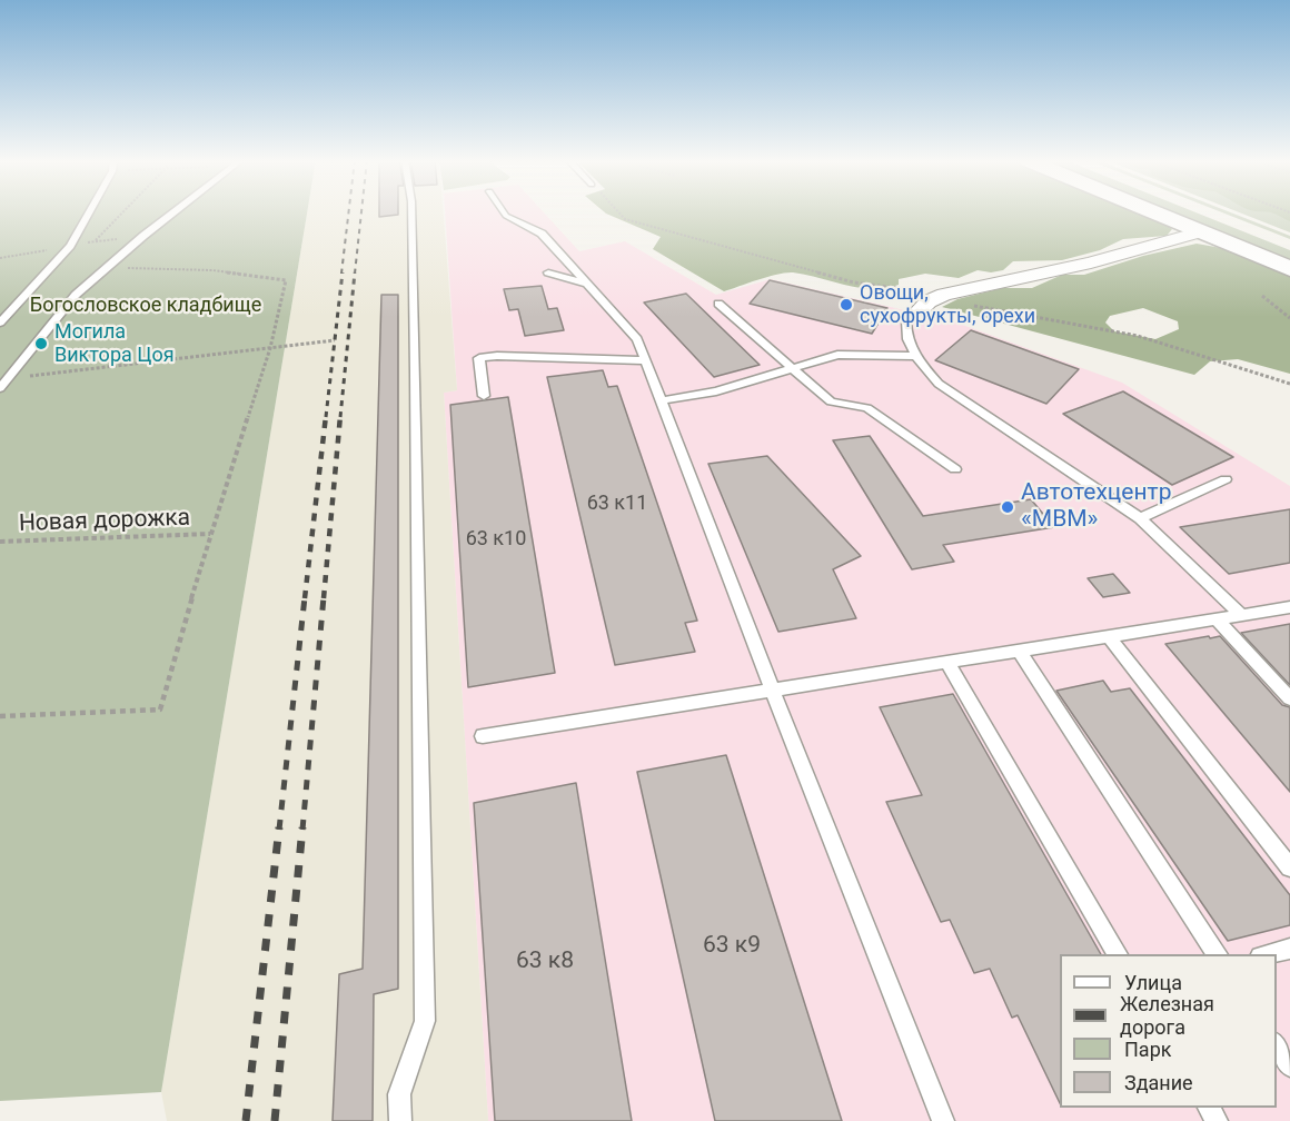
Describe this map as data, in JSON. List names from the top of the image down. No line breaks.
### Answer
{"streets":{"path":["Новая дорожка"]},"parks":["Богословское кладбище"],"places":["Овощи, сухофрукты, орехи","Могила Виктора Цоя","Автотехцентр «МВМ»"],"house_numbers":["63 к11","63 к10","63 к9","63 к8"],"legend":["Улица","Железная дорога","Парк","Здание"]}
